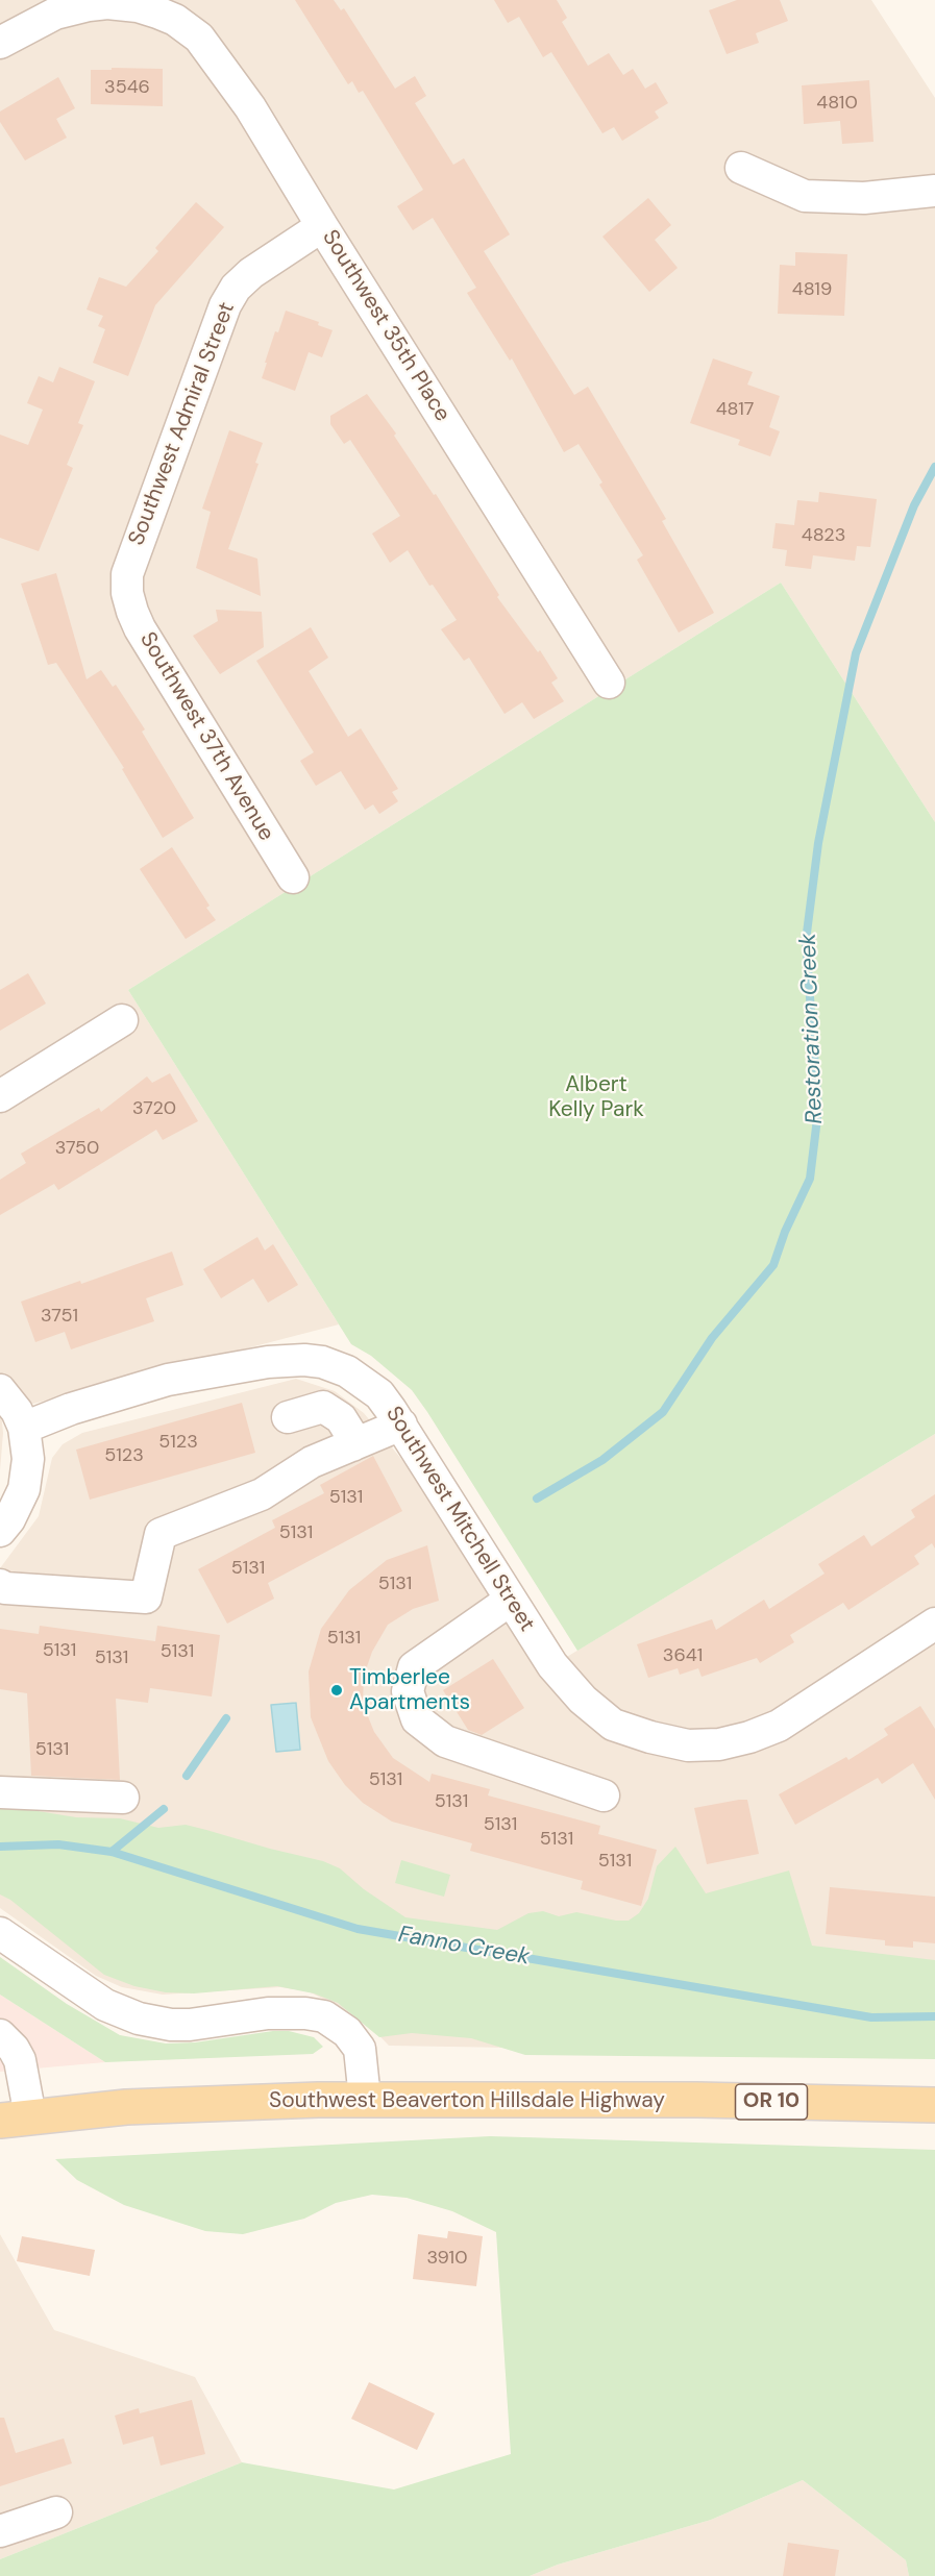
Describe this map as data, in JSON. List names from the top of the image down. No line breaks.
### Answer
{"streets":{"main road":["Southwest Beaverton Hillsdale Highway","OR 10"],"street":["Southwest 35th Place","Southwest Admiral Street","Southwest 37th Avenue","Southwest Mitchell Street"]},"crossings":[["Southwest 35th Place","Southwest Admiral Street"],["Southwest Admiral Street","Southwest 37th Avenue"]],"water":["Restoration Creek","Fanno Creek"],"parks":["Albert Kelly Park"],"places":["Timberlee Apartments"],"house_numbers":["3546","4810","4819","4817","4823","3720","3750","3751","5123","5123","5131","5131","5131","5131","5131","5131","5131","3641","5131","5131","5131","5131","5131","5131","5131","3910"]}
